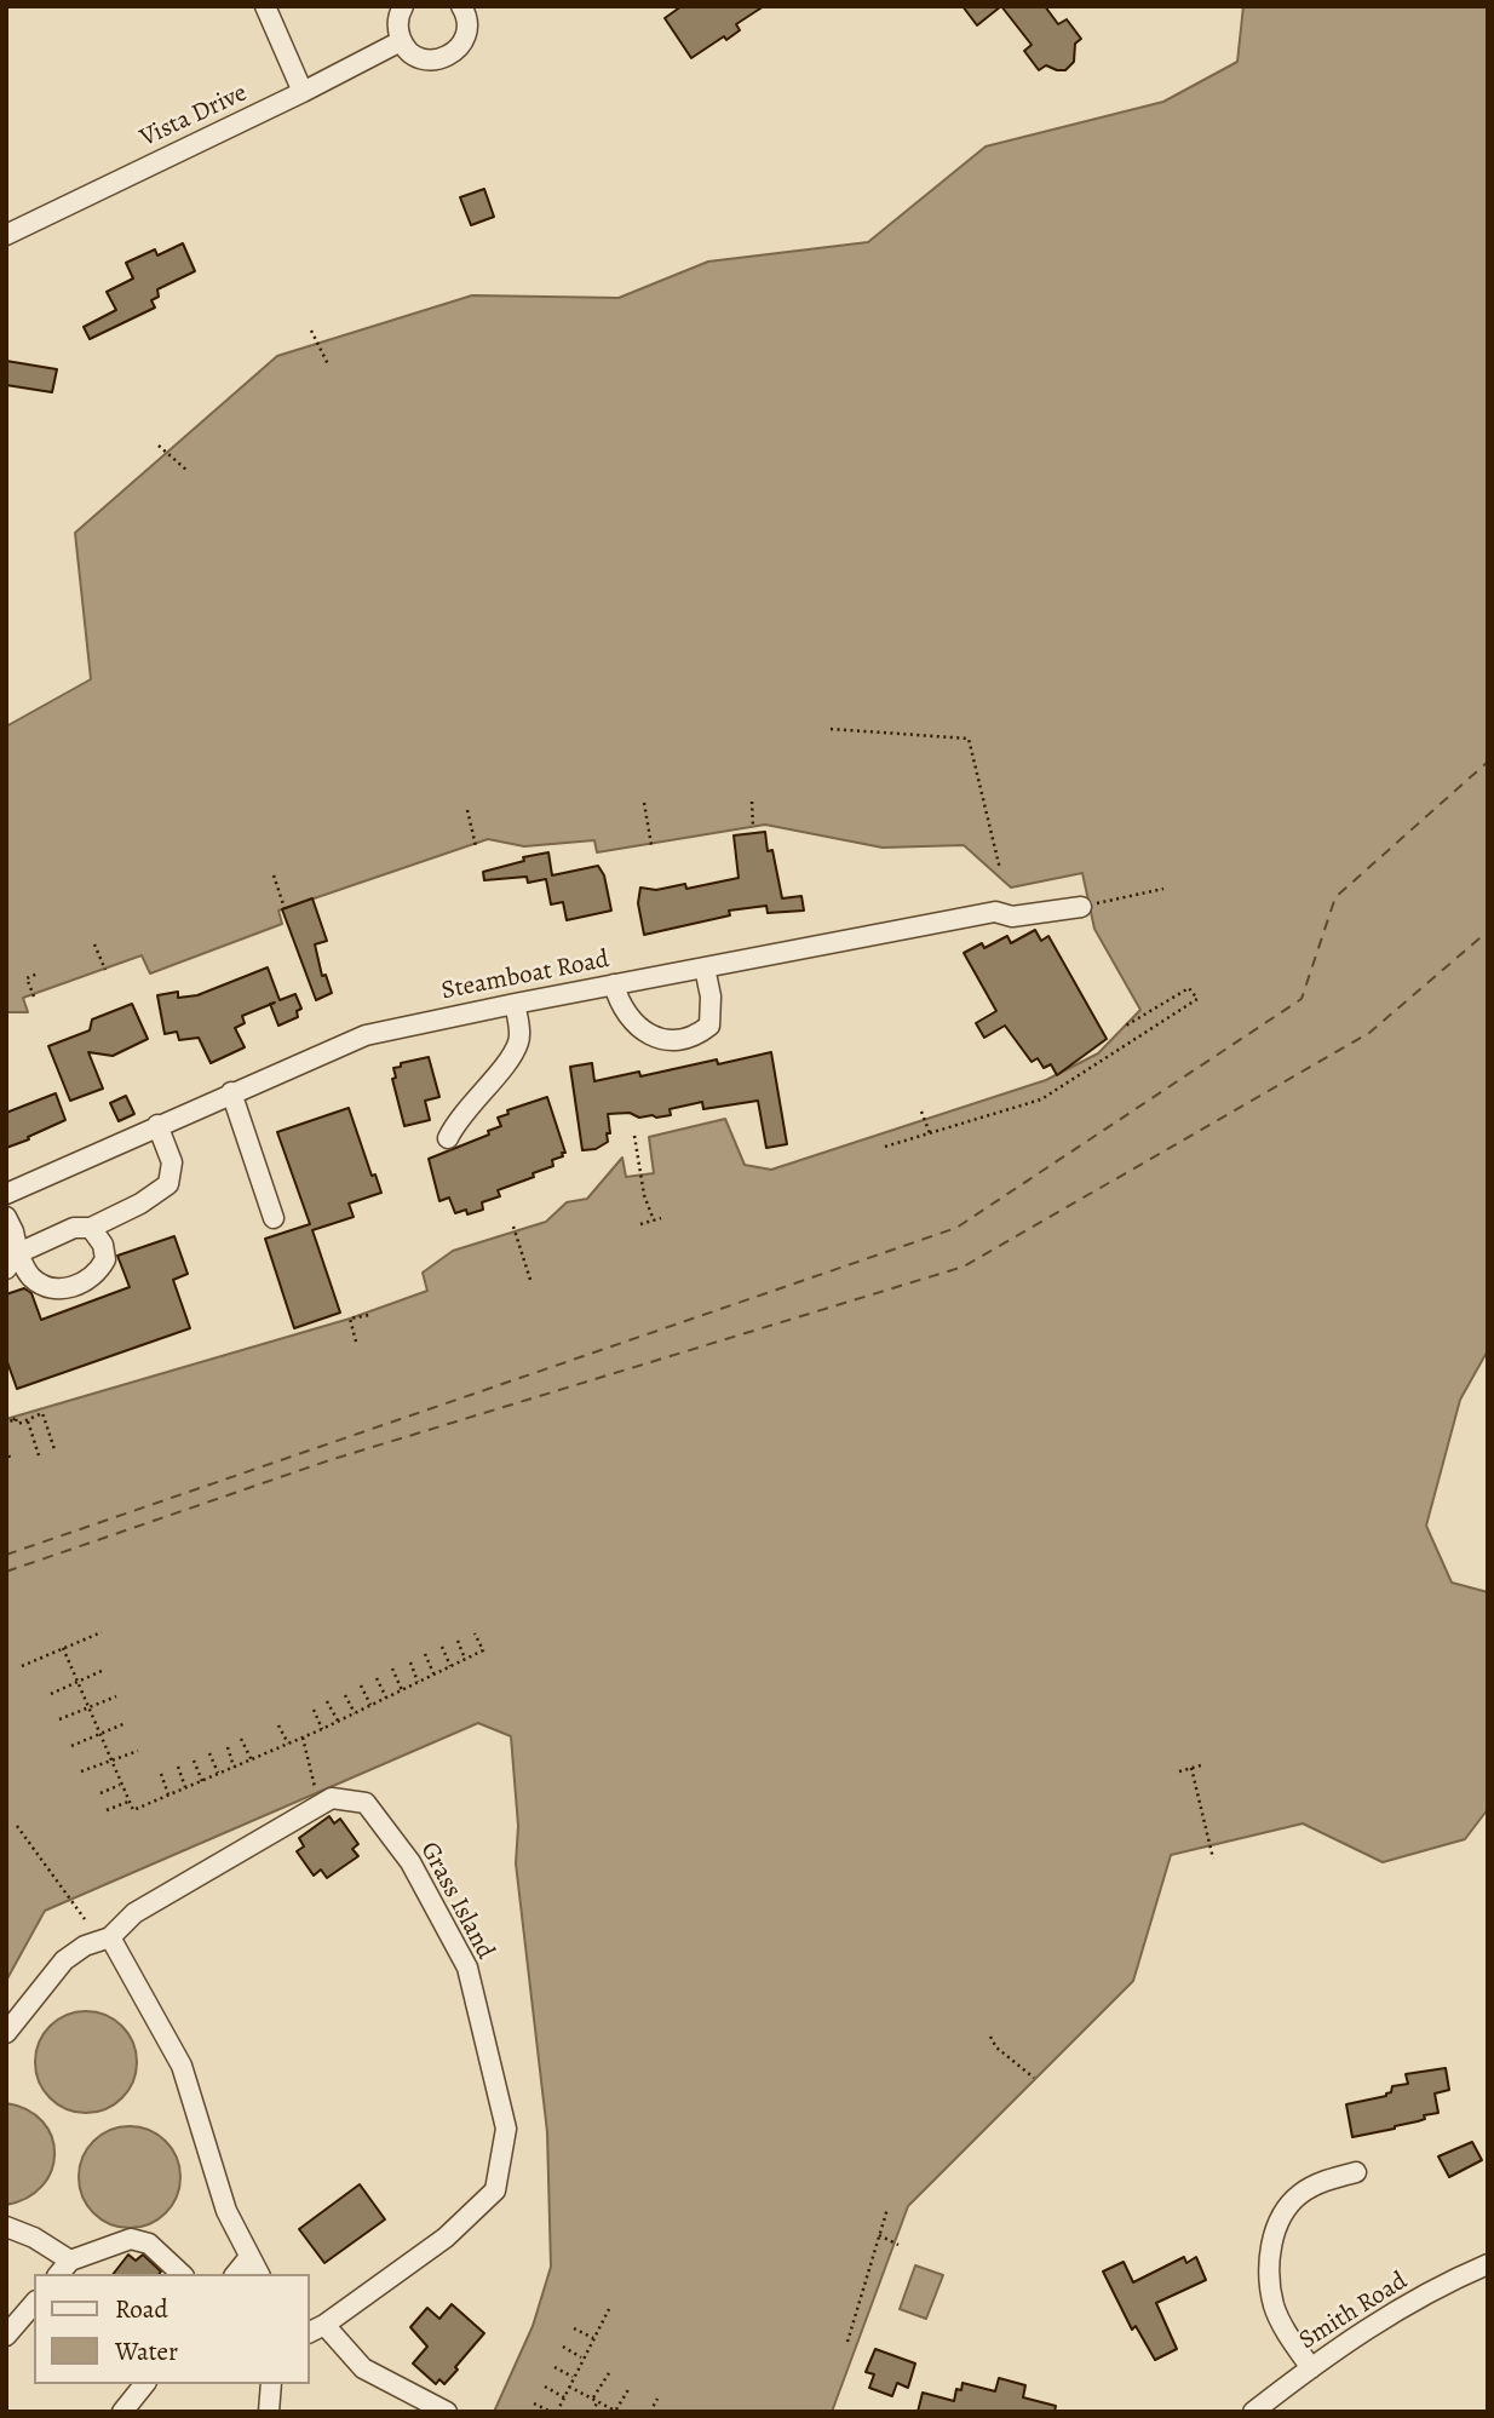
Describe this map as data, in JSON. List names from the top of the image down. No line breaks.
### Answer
{"streets":{"street":["Vista Drive","Steamboat Road","Grass Island","Smith Road"]},"legend":["Road","Water"]}
